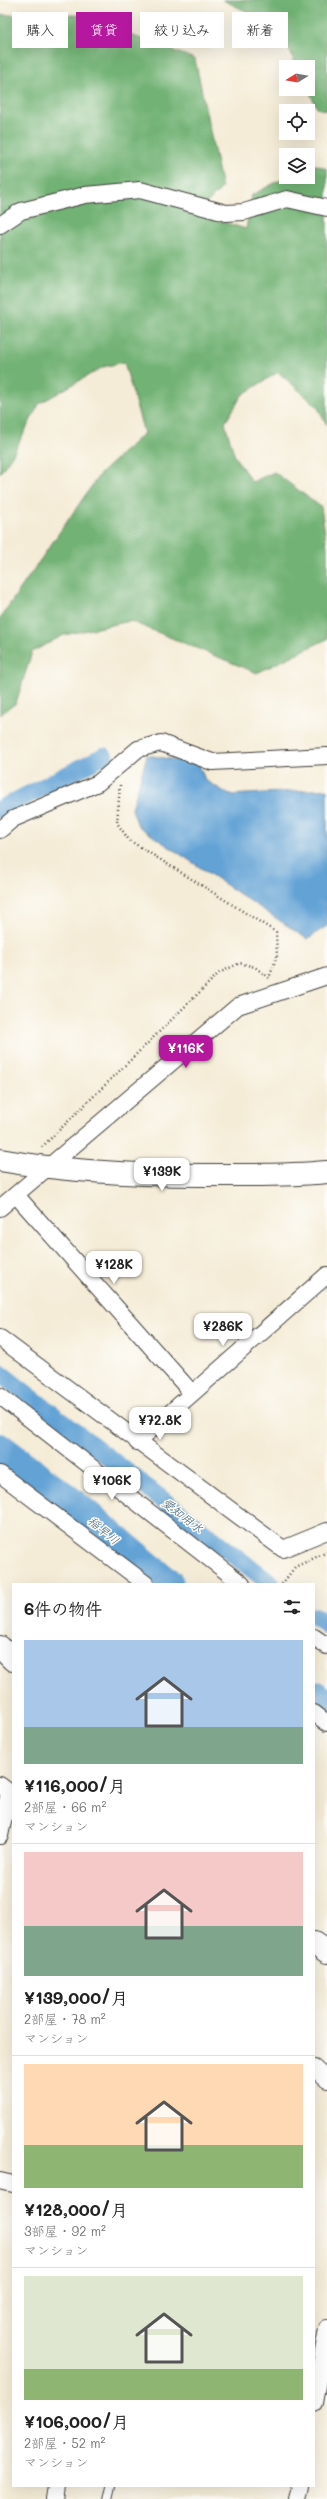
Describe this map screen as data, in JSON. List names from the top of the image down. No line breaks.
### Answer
{"water":["愛知用水","稲早川"],"north":"left","page":{"chip":["購入","賃貸","絞り込み","新着"],"price":["¥116K","¥139K","¥128K","¥286K","¥72.8K","¥106K"],"heading":"6件の物件","list":[{"name":"¥116,000/月","note":"2部屋 · 66 m² · マンション"},{"name":"¥139,000/月","note":"2部屋 · 78 m² · マンション"},{"name":"¥128,000/月","note":"3部屋 · 92 m² · マンション"},{"name":"¥106,000/月","note":"2部屋 · 52 m² · マンション"}]}}
